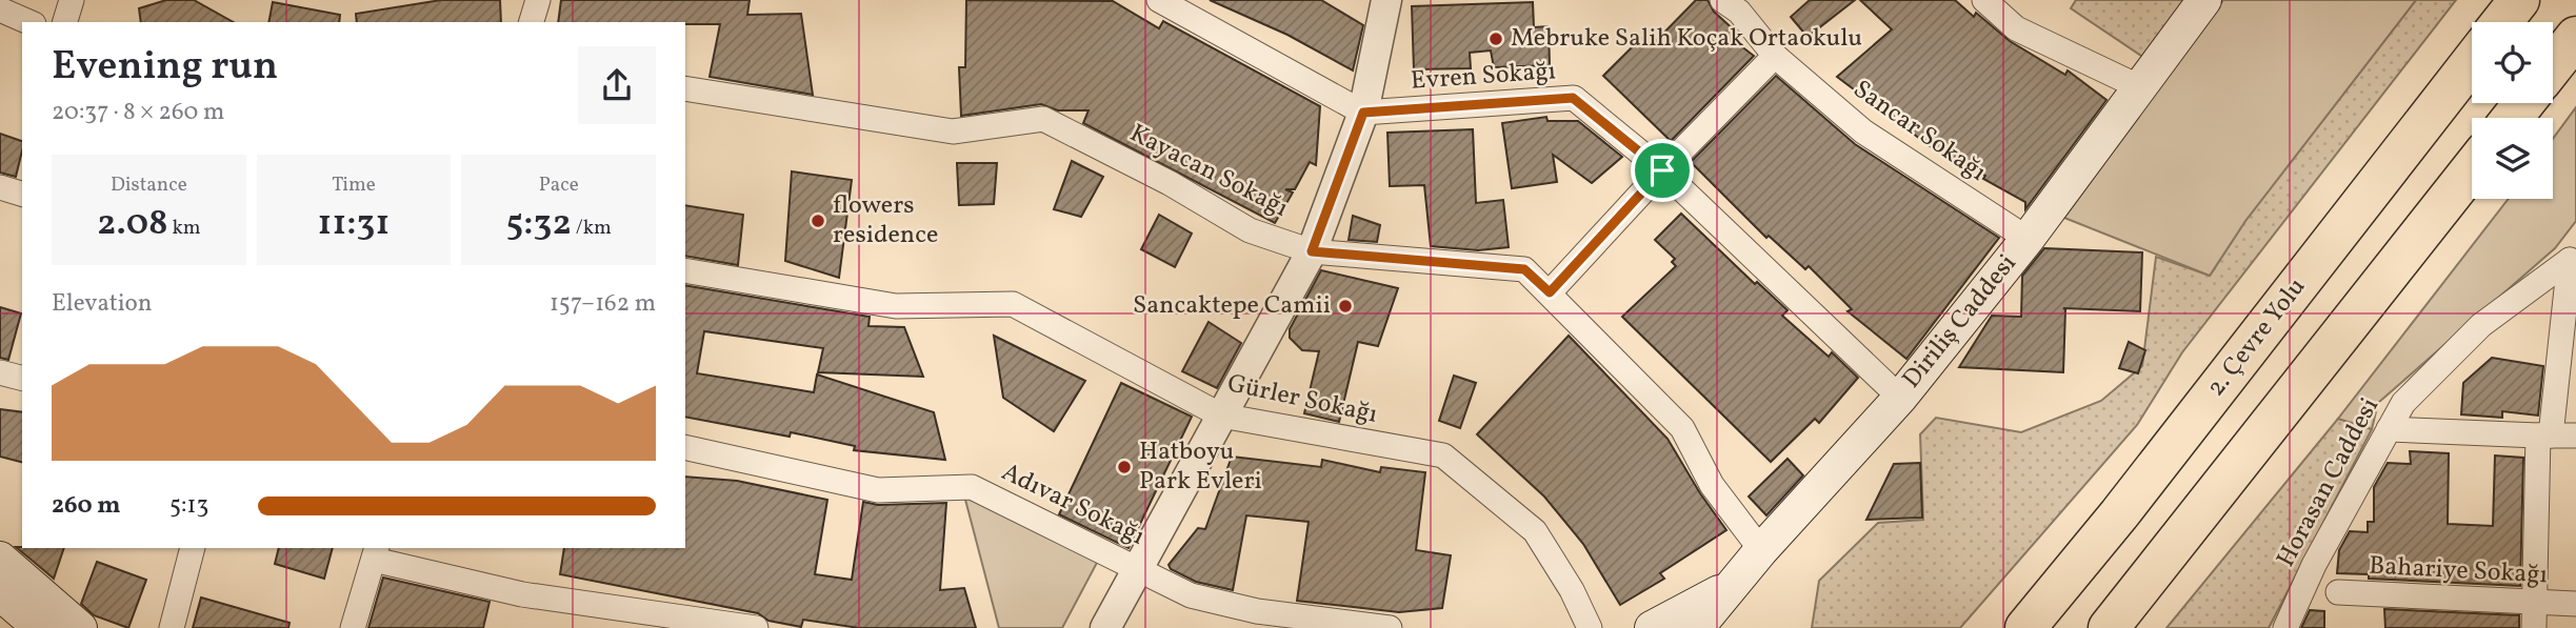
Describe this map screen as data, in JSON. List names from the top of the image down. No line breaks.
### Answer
{"streets":{"highway":["2. Çevre Yolu"],"main road":["Diriliş Caddesi"],"street":["Evren Sokağı","Sancar Sokağı","Kayacan Sokağı","Gürler Sokağı","Horasan Caddesi","Adıvar Sokağı","Bahariye Sokağı"]},"crossings":[["Evren Sokağı","Diriliş Caddesi"],["Sancar Sokağı","Diriliş Caddesi"],["Kayacan Sokağı","Diriliş Caddesi"]],"places":["Mebruke Salih Koçak Ortaokulu","flowers residence","Sancaktepe Camii","Hatboyu Park Evleri"],"page":{"heading":["Evening run","20:37 · 8 × 260 m"],"stats":[["Distance","2.08 km"],["Time","11:31"],["Pace","5:32 /km"]],"chart":["Elevation","157–162 m"],"list":[{"name":"260 m","note":"5:13"}]}}
